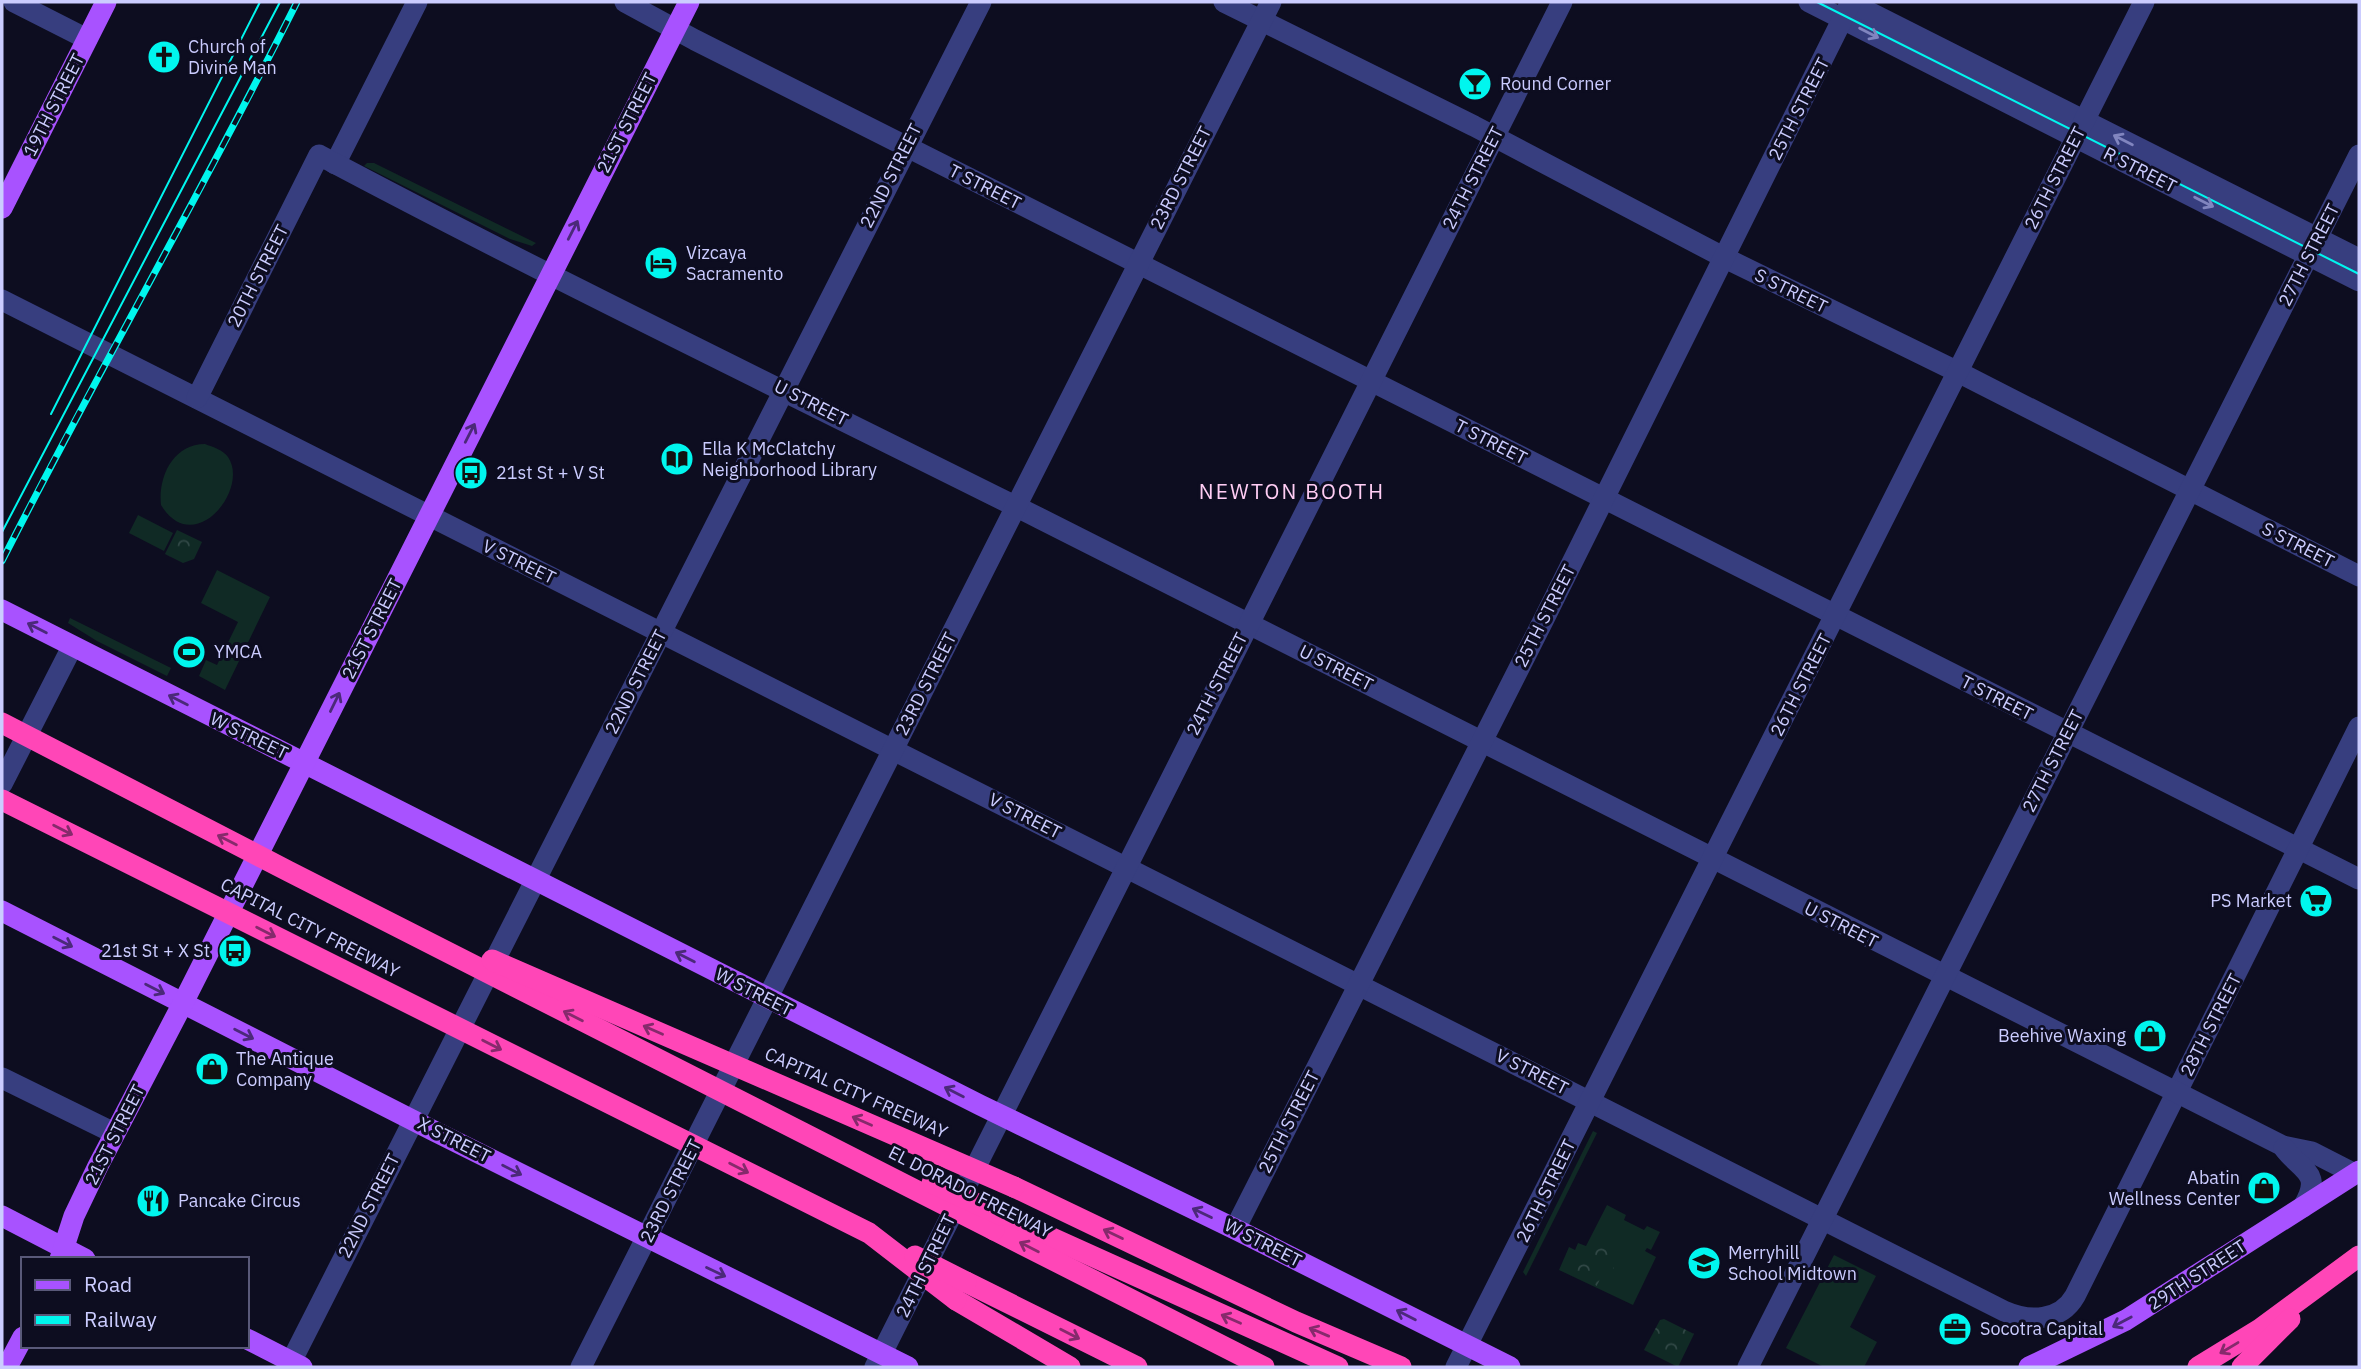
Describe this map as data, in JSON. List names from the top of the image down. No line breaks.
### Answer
{"streets":{"highway":["CAPITAL CITY FREEWAY","EL DORADO FREEWAY"],"main road":["19TH STREET","21ST STREET","W STREET","X STREET","29TH STREET"],"street":["25TH STREET","R STREET","22ND STREET","23RD STREET","24TH STREET","26TH STREET","T STREET","27TH STREET","20TH STREET","S STREET","U STREET","V STREET","28TH STREET"]},"crossings":[["25TH STREET","R STREET"],["25TH STREET","T STREET"],["25TH STREET","S STREET"],["25TH STREET","U STREET"],["25TH STREET","V STREET"],["25TH STREET","W STREET"],["21ST STREET","T STREET"],["21ST STREET","U STREET"],["21ST STREET","V STREET"],["21ST STREET","W STREET"],["21ST STREET","X STREET"],["R STREET","26TH STREET"],["R STREET","27TH STREET"],["22ND STREET","T STREET"],["22ND STREET","U STREET"],["22ND STREET","V STREET"],["22ND STREET","W STREET"],["22ND STREET","X STREET"],["23RD STREET","T STREET"],["23RD STREET","S STREET"],["23RD STREET","U STREET"],["23RD STREET","V STREET"],["23RD STREET","W STREET"],["23RD STREET","X STREET"],["24TH STREET","T STREET"],["24TH STREET","S STREET"],["24TH STREET","U STREET"],["24TH STREET","V STREET"],["24TH STREET","W STREET"],["24TH STREET","X STREET"],["26TH STREET","T STREET"],["26TH STREET","S STREET"],["26TH STREET","U STREET"],["26TH STREET","V STREET"],["26TH STREET","W STREET"],["T STREET","27TH STREET"],["T STREET","28TH STREET"],["27TH STREET","S STREET"],["27TH STREET","U STREET"],["27TH STREET","V STREET"],["20TH STREET","U STREET"],["20TH STREET","V STREET"],["U STREET","28TH STREET"],["U STREET","29TH STREET"],["V STREET","28TH STREET"],["CAPITAL CITY FREEWAY","EL DORADO FREEWAY"]],"one_way":["21ST STREET","W STREET","X STREET","29TH STREET"],"districts":["NEWTON BOOTH"],"places":{"church":["Church of Divine Man"],"bar":["Round Corner"],"hotel":["Vizcaya Sacramento"],"library":["Ella K McClatchy Neighborhood Library"],"bus stop":["21st St + V St","21st St + X St"],"sports":["YMCA"],"supermarket":["PS Market"],"shop":["Beehive Waxing","The Antique Company","Abatin Wellness Center"],"restaurant":["Pancake Circus"],"school or university":["Merryhill School Midtown"],"office":["Socotra Capital"]},"legend":["Road","Railway"]}
